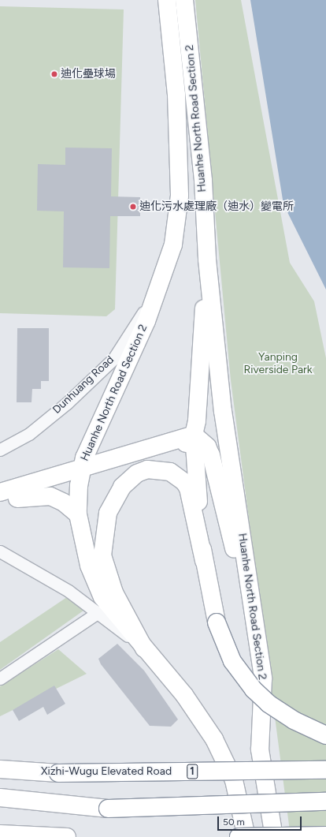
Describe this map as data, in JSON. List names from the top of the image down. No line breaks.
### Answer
{"streets":{"main road":["Huanhe North Road Section 2","Xizhi-Wugu Elevated Road","1"],"street":["Dunhuang Road"]},"crossings":[["Huanhe North Road Section 2","Dunhuang Road"]],"parks":["Yanping Riverside Park"],"places":["迪化壘球場","迪化污水處理廠（迪水）變電所"],"scale_bar":"50 m"}
